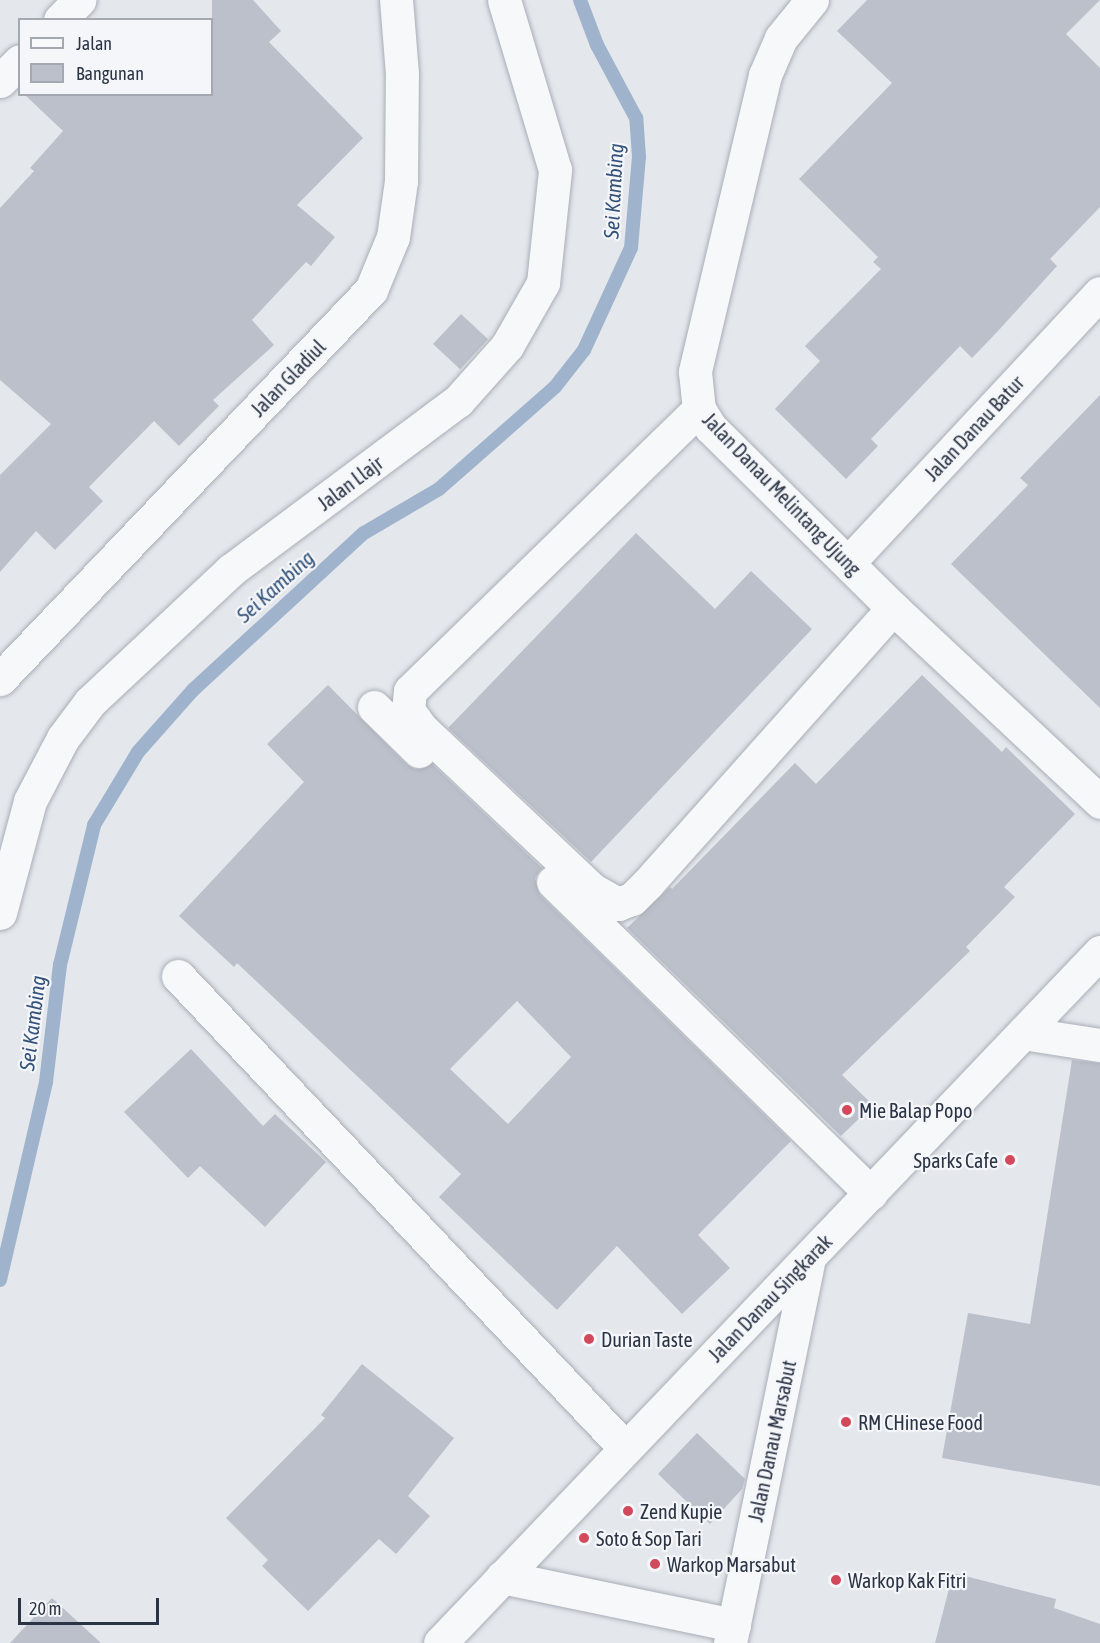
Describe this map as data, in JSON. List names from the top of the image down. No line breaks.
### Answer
{"streets":{"street":["Jalan Gladiul","Jalan Danau Batur","Jalan Llajr","Jalan Danau Melintang Ujung","Jalan Danau Singkarak","Jalan Danau Marsabut"]},"crossings":[["Jalan Danau Batur","Jalan Danau Melintang Ujung"],["Jalan Danau Singkarak","Jalan Danau Marsabut"]],"water":["Sei Kambing"],"places":["Mie Balap Popo","Sparks Cafe","Durian Taste","RM CHinese Food","Zend Kupie","Soto & Sop Tari","Warkop Marsabut","Warkop Kak Fitri"],"legend":["Jalan","Bangunan"],"scale_bar":"20 m"}
